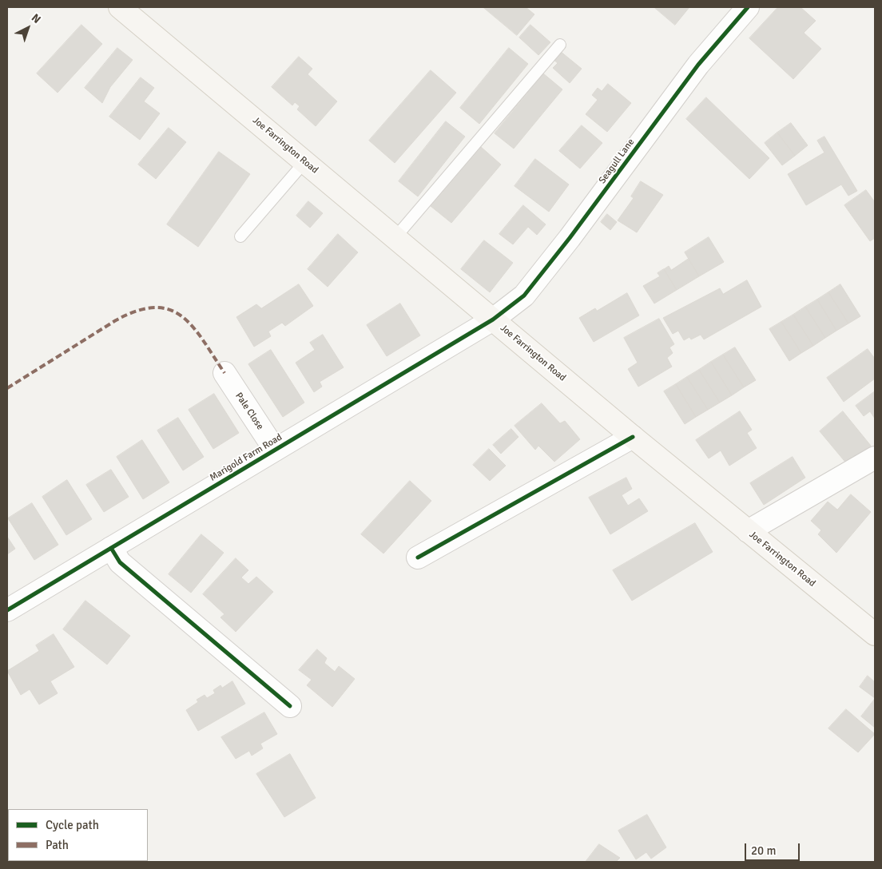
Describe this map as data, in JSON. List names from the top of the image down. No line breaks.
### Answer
{"streets":{"main road":["Joe Farrington Road"],"street":["Seagull Lane","Pale Close","Marigold Farm Road"]},"crossings":[["Joe Farrington Road","Seagull Lane"],["Joe Farrington Road","Marigold Farm Road"],["Seagull Lane","Marigold Farm Road"],["Pale Close","Marigold Farm Road"]],"legend":["Cycle path","Path"],"scale_bar":"20 m","north":"top right"}
